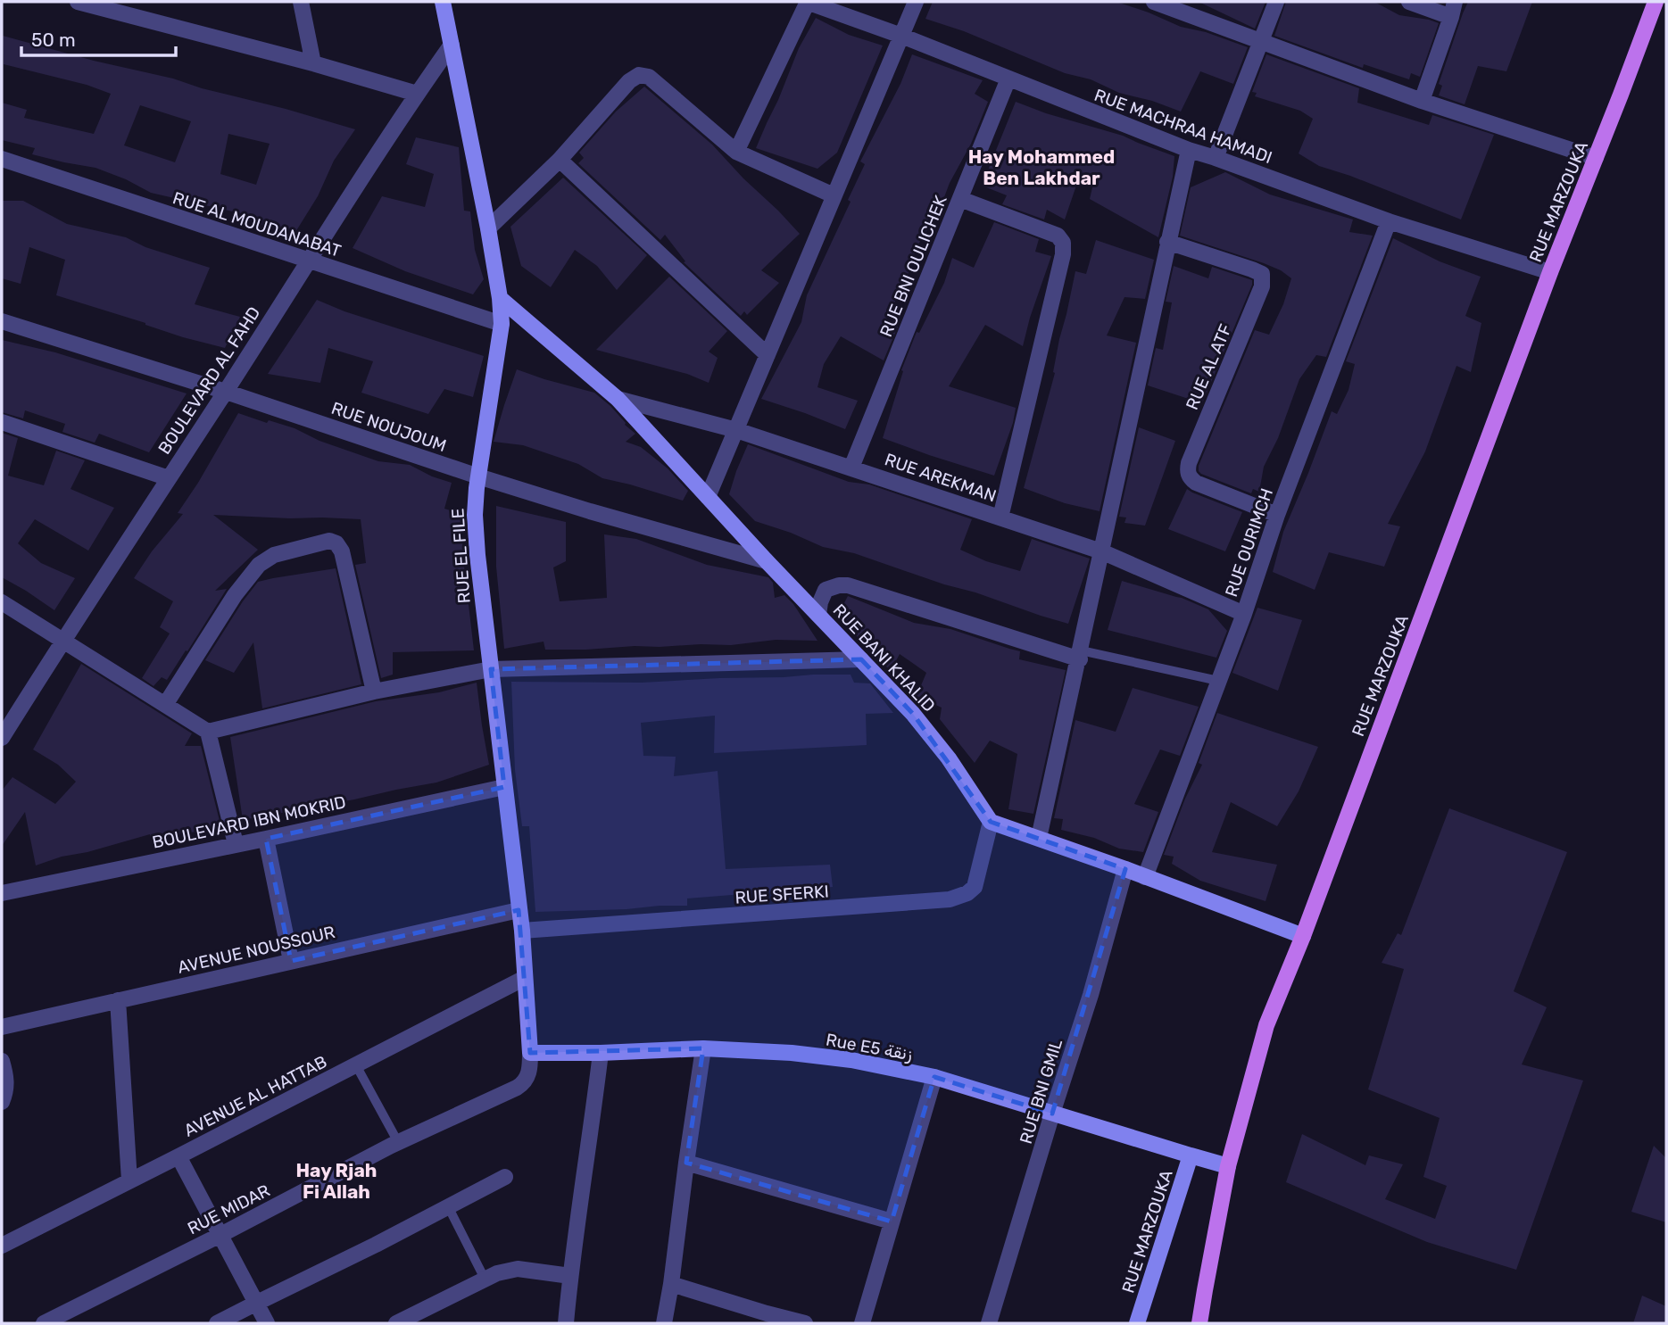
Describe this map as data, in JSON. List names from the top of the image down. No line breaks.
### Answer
{"streets":{"main road":["RUE MARZOUKA"],"street":["RUE MACHRAA HAMADI","RUE AL MOUDANABAT","RUE BNI OULICHEK","RUE AL ATF","BOULEVARD AL FAHD","RUE NOUJOUM","RUE AREKMAN","RUE OURIMCH","RUE EL FILE","RUE BANI KHALID","BOULEVARD IBN MOKRID","RUE SFERKI","AVENUE NOUSSOUR","Rue E5 زنقة","RUE BNI GMIL","AVENUE AL HATTAB","RUE MIDAR"]},"crossings":[["RUE MACHRAA HAMADI","RUE MARZOUKA"],["RUE MACHRAA HAMADI","RUE BNI OULICHEK"],["RUE MACHRAA HAMADI","RUE OURIMCH"],["RUE MARZOUKA","Rue E5 زنقة"],["RUE AL MOUDANABAT","BOULEVARD AL FAHD"],["RUE AL MOUDANABAT","RUE EL FILE"],["RUE BNI OULICHEK","RUE AREKMAN"],["RUE AL ATF","RUE OURIMCH"],["BOULEVARD AL FAHD","RUE NOUJOUM"],["BOULEVARD AL FAHD","RUE EL FILE"],["RUE NOUJOUM","RUE EL FILE"],["RUE NOUJOUM","RUE BANI KHALID"],["RUE AREKMAN","RUE OURIMCH"],["RUE AREKMAN","RUE BANI KHALID"],["RUE EL FILE","RUE BANI KHALID"],["RUE EL FILE","BOULEVARD IBN MOKRID"],["RUE EL FILE","RUE SFERKI"],["RUE EL FILE","AVENUE NOUSSOUR"],["RUE EL FILE","Rue E5 زنقة"],["RUE EL FILE","AVENUE AL HATTAB"],["RUE EL FILE","RUE MIDAR"],["RUE BANI KHALID","RUE SFERKI"],["Rue E5 زنقة","RUE BNI GMIL"]],"districts":["Hay Mohammed Ben Lakhdar","Hay Rjah Fi Allah"],"scale_bar":"50 m"}
